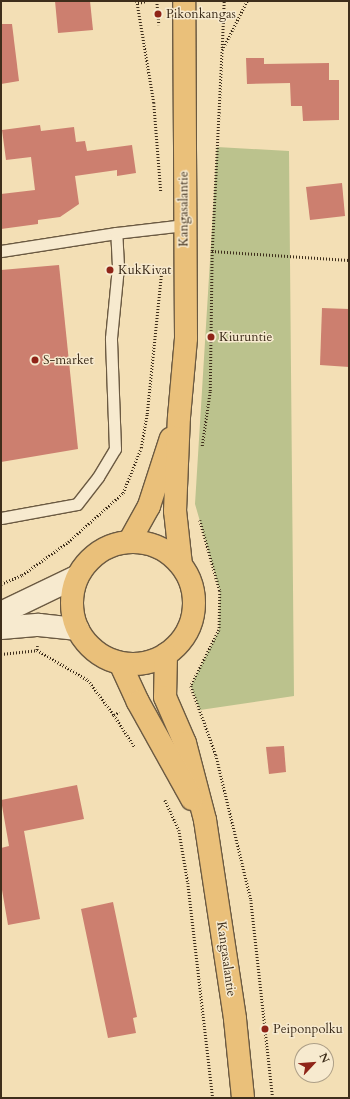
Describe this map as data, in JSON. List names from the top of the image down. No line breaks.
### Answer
{"streets":{"main road":["Kangasalantie"]},"places":["Pikonkangas","KukKivat","Kiuruntie","S-market","Peiponpolku"],"north":"top right"}
